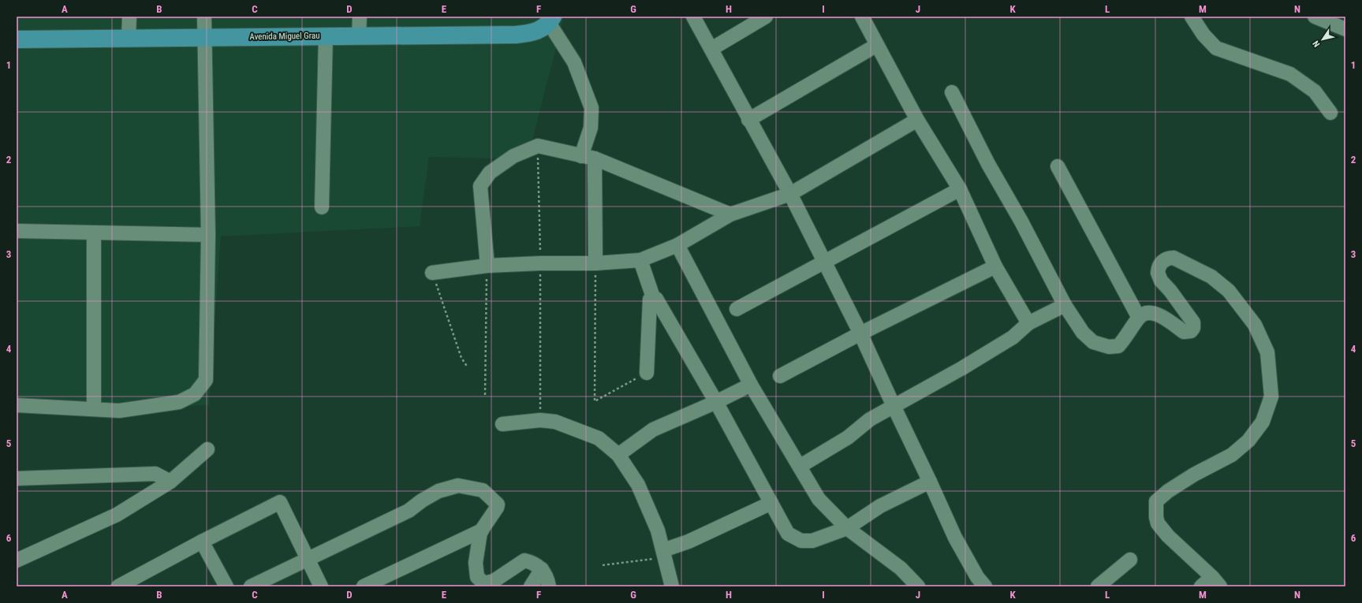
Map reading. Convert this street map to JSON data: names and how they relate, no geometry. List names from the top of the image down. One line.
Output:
{"streets":{"main road":["Avenida Miguel Grau"]},"north":"bottom left","grid":{"columns":["A","B","C","D","E","F","G","H","I","J","K","L","M","N"],"rows":["1","2","3","4","5","6"]}}
